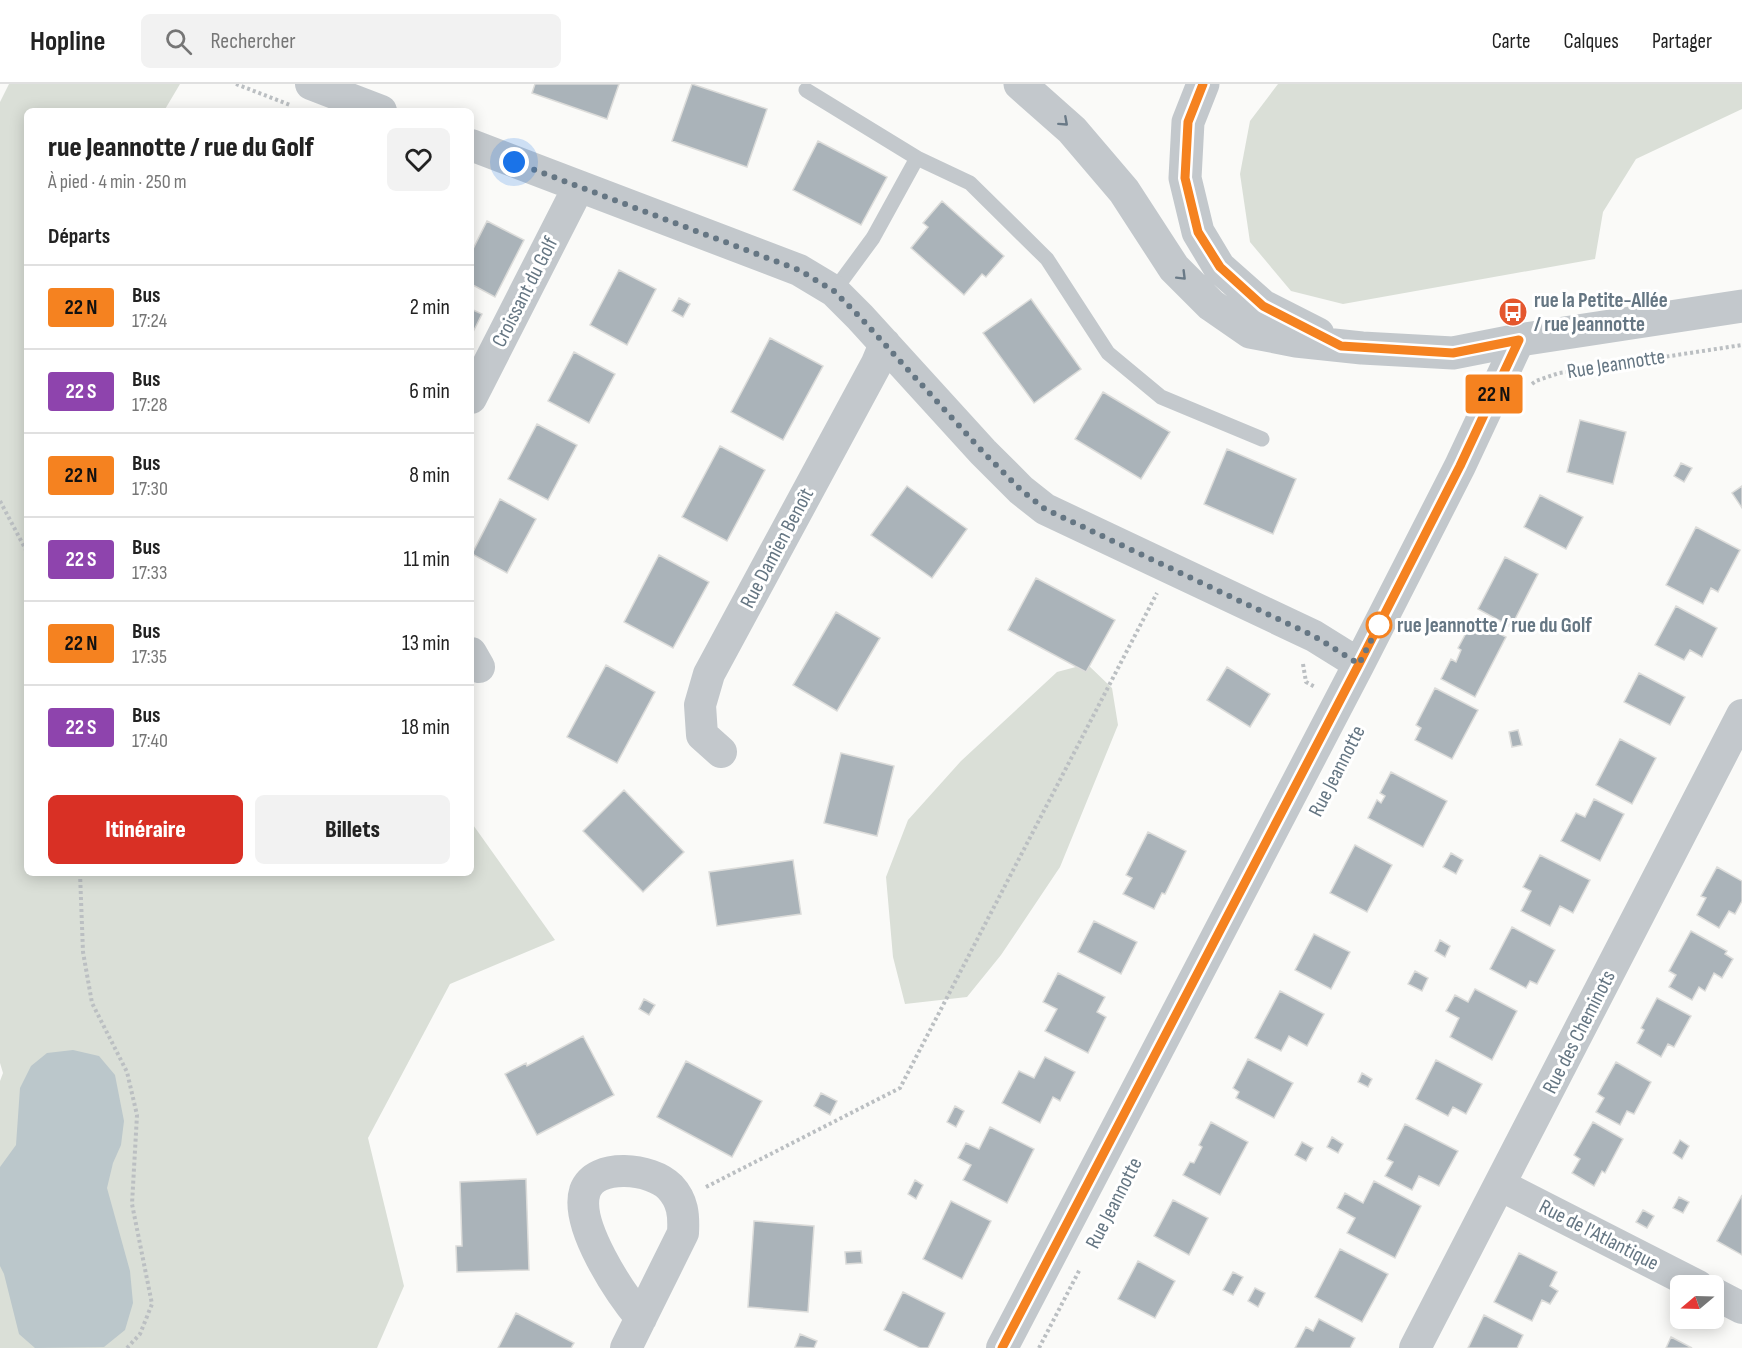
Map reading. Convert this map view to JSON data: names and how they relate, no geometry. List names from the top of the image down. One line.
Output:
{"streets":{"street":["Croissant du Golf","Rue Jeannotte","Rue Damien Benoît","Rue des Cheminots","Rue de l'Atlantique"]},"crossings":[["Rue des Cheminots","Rue de l'Atlantique"]],"places":{"bus stop":["rue la Petite-Allée / rue Jeannotte"],"other":["rue Jeannotte / rue du Golf"]},"north":"left","page":{"header":"Hopline","search":"Rechercher","nav":["Carte","Calques","Partager"],"on_map":"22 N","heading":[["rue Jeannotte / rue du Golf","À pied · 4 min · 250 m"],"Départs"],"list":[{"mark":"22 N","name":"Bus","note":"17:24","value":"2 min"},{"mark":"22 S","name":"Bus","note":"17:28","value":"6 min"},{"mark":"22 N","name":"Bus","note":"17:30","value":"8 min"},{"mark":"22 S","name":"Bus","note":"17:33","value":"11 min"},{"mark":"22 N","name":"Bus","note":"17:35","value":"13 min"},{"mark":"22 S","name":"Bus","note":"17:40","value":"18 min"}],"buttons":["Itinéraire","Billets"]}}
